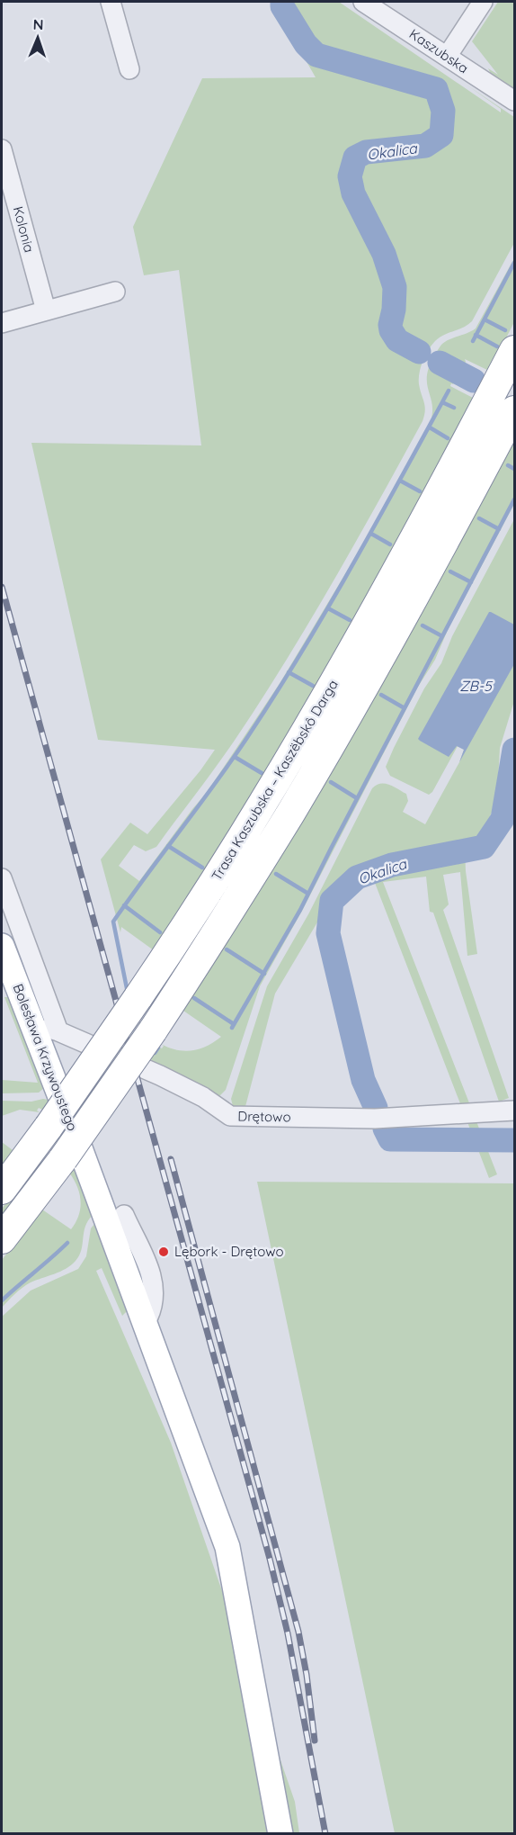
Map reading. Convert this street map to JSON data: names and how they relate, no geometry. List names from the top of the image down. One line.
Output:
{"streets":{"highway":["Trasa Kaszubska – Kaszëbskô Darga"],"main road":["Bolesława Krzywoustego"],"street":["Kaszubska","Kolonia","Drętowo"]},"crossings":[["Trasa Kaszubska – Kaszëbskô Darga","Bolesława Krzywoustego"],["Bolesława Krzywoustego","Drętowo"]],"water":["Okalica","ZB-5"],"places":["Lębork - Drętowo"],"north":"top"}
